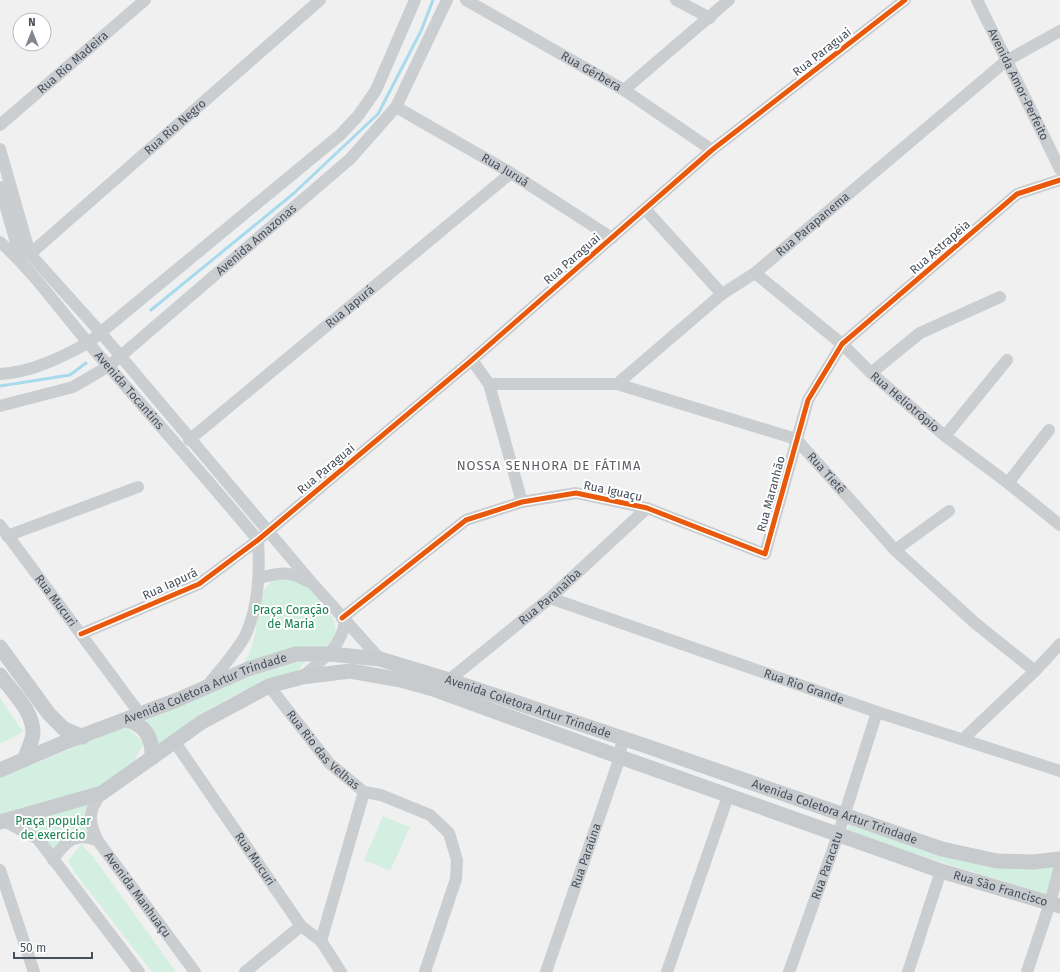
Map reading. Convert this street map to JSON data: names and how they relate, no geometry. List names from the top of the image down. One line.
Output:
{"streets":{"main road":["Avenida Coletora Artur Trindade","Rua São Francisco"],"street":["Rua Paraguai","Rua Rio Madeira","Rua Gérbera","Avenida Amor-Perfeito","Rua Rio Negro","Rua Juruá","Rua Parapanema","Avenida Amazonas","Rua Astrapéia","Rua Japurá","Avenida Tocantins","Rua Heliotrópio","Rua Tietê","Rua Iguaçu","Rua Maranhão","Rua Iapurá","Rua Paranaíba","Rua Mucuri","Rua Rio Grande","Rua Rio das Velhas","Rua Paraúna","Rua Paracatu","Avenida Manhuaçu"]},"crossings":[["Rua Paraguai","Rua Gérbera"],["Rua Paraguai","Rua Juruá"],["Rua Paraguai","Avenida Tocantins"],["Rua Paraguai","Rua Iapurá"],["Avenida Amor-Perfeito","Rua Parapanema"],["Rua Rio Negro","Avenida Tocantins"],["Rua Juruá","Avenida Amazonas"],["Rua Juruá","Rua Japurá"],["Rua Parapanema","Rua Heliotrópio"],["Avenida Amazonas","Avenida Tocantins"],["Rua Astrapéia","Rua Heliotrópio"],["Rua Astrapéia","Rua Tietê"],["Rua Astrapéia","Rua Maranhão"],["Rua Japurá","Avenida Tocantins"],["Avenida Tocantins","Rua Iapurá"],["Rua Tietê","Rua Maranhão"],["Rua Iguaçu","Rua Maranhão"],["Rua Iguaçu","Rua Paranaíba"],["Rua Iapurá","Rua Mucuri"],["Rua Paranaíba","Rua Rio Grande"],["Rua Paranaíba","Avenida Coletora Artur Trindade"],["Rua Mucuri","Avenida Coletora Artur Trindade"],["Rua Rio Grande","Rua Paracatu"],["Avenida Coletora Artur Trindade","Rua Rio das Velhas"],["Avenida Coletora Artur Trindade","Rua Paraúna"],["Avenida Coletora Artur Trindade","Rua Paracatu"],["Avenida Coletora Artur Trindade","Rua São Francisco"],["Avenida Coletora Artur Trindade","Avenida Manhuaçu"]],"districts":["NOSSA SENHORA DE FÁTIMA"],"parks":["Praça Coração de Maria","Praça popular de exercicio"],"scale_bar":"50 m","north":"top"}
